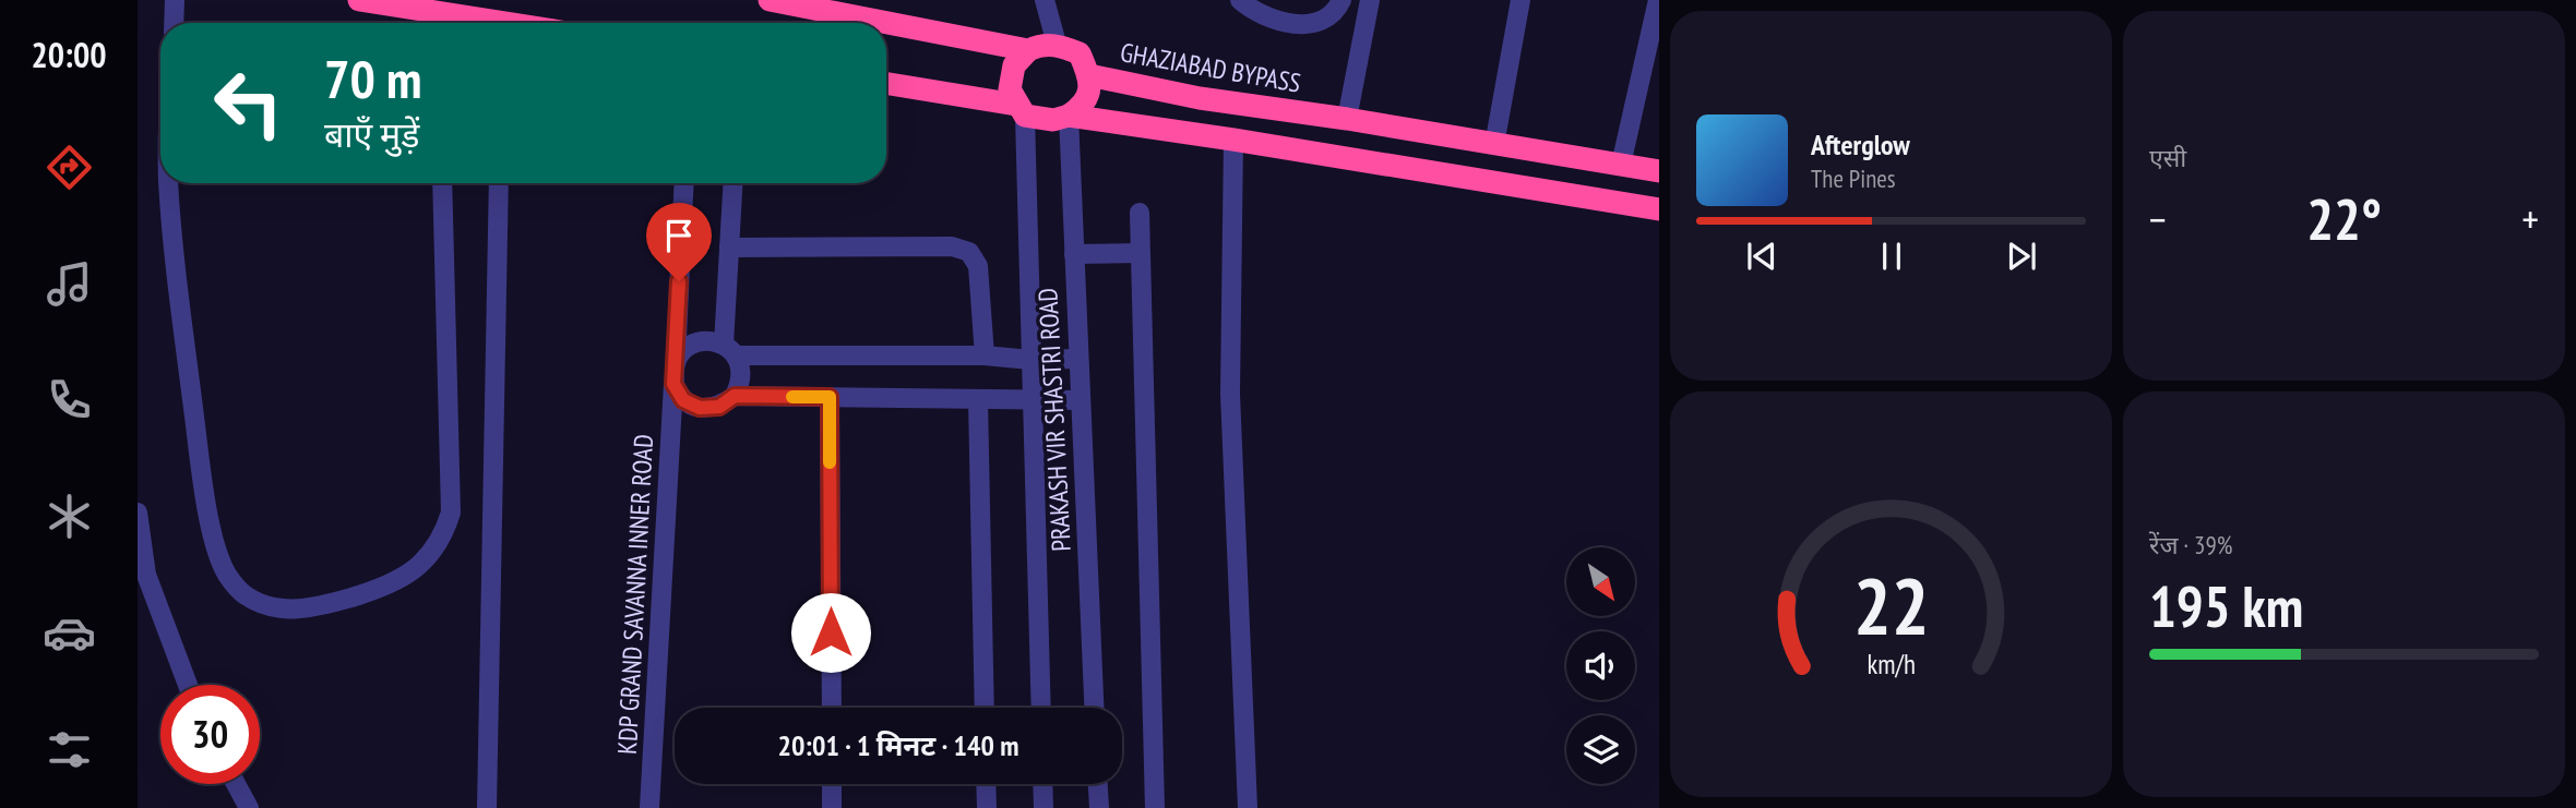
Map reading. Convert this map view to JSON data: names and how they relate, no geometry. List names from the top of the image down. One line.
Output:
{"streets":{"highway":["GHAZIABAD BYPASS"],"street":["PRAKASH VIR SHASTRI ROAD","KDP GRAND SAVANNA INNER ROAD"]},"crossings":[["GHAZIABAD BYPASS","PRAKASH VIR SHASTRI ROAD"]],"north":"bottom right","page":{"tabs":"20:00","tile":["एसी",["रेंज · 39%","195 km"]],"turn":["70 m","बाएँ मुड़ें"],"song":["Afterglow","The Pines"],"heat":["−","22°","+"],"limit":"30","trip":"20:01 · 1 मिनट · 140 m","gauge":["22","km/h"]}}
